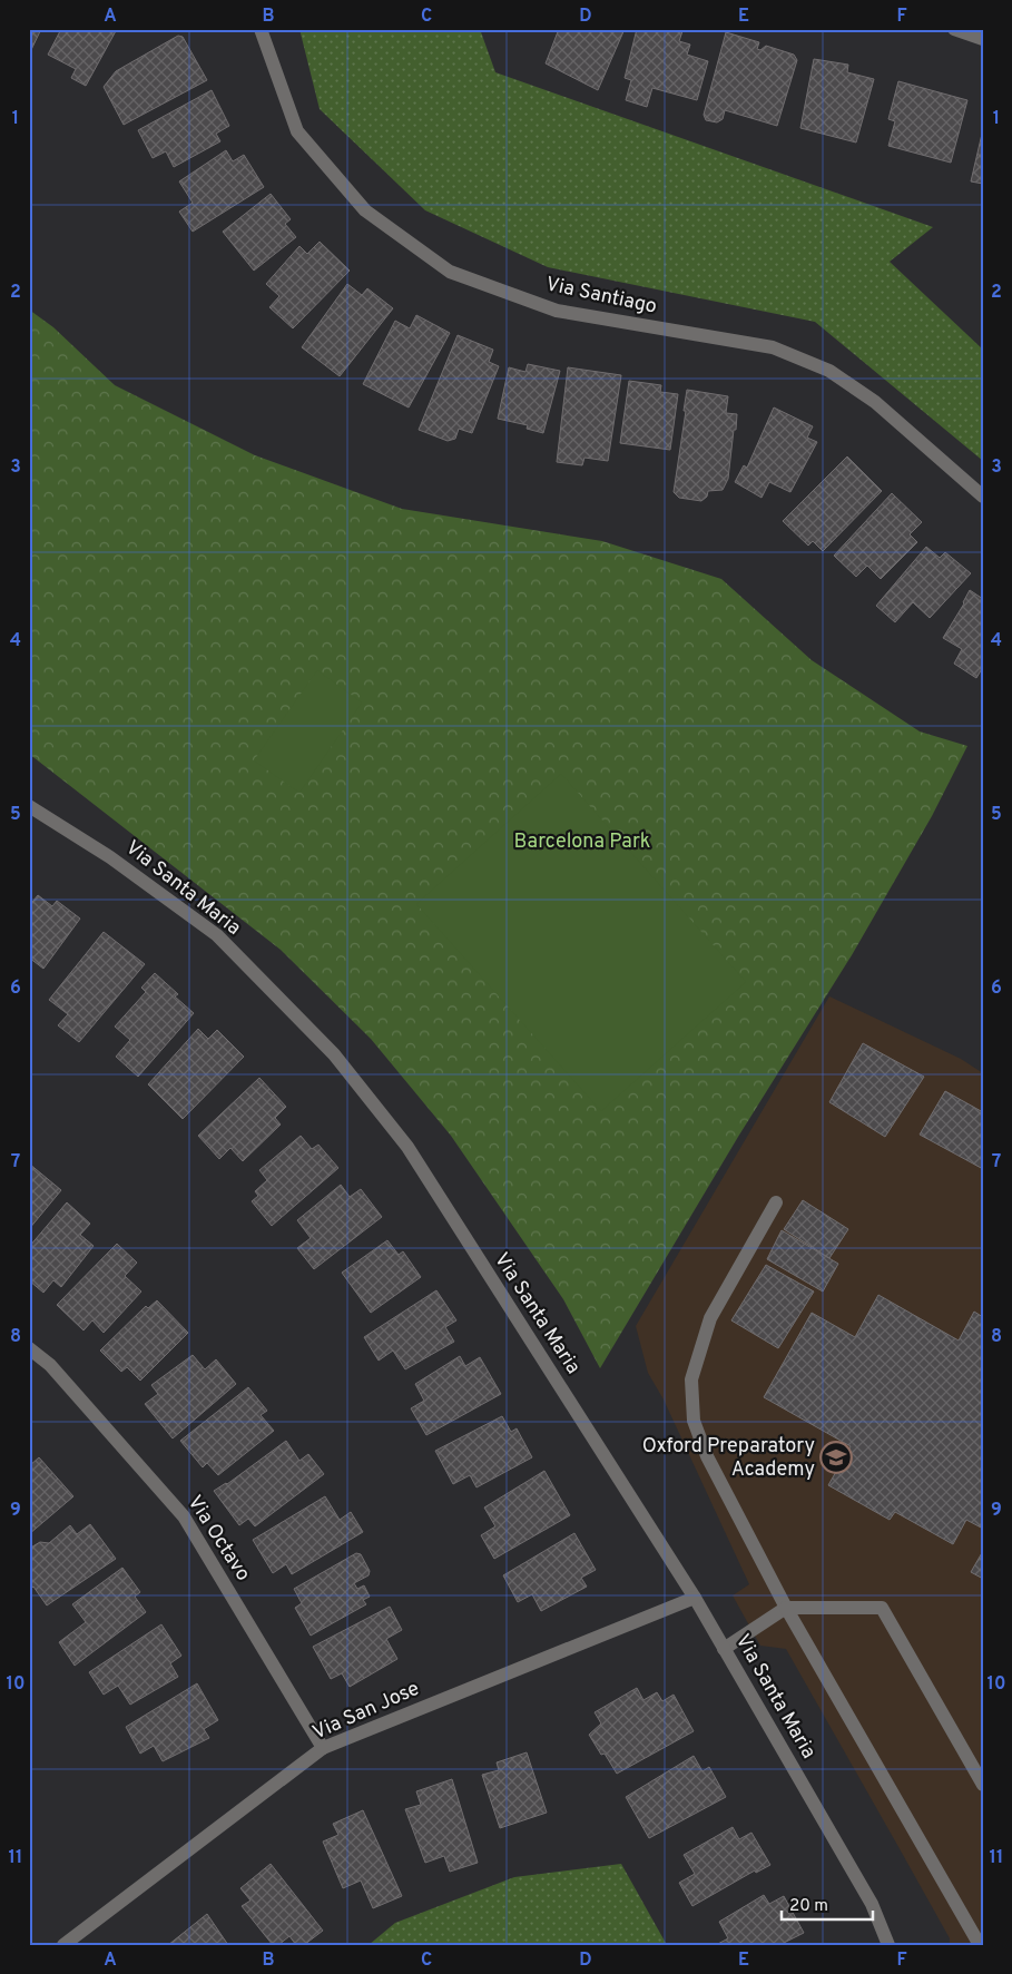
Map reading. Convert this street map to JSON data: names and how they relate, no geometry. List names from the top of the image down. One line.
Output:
{"streets":{"street":["Via Santiago","Via Santa Maria","Via Octavo","Via San Jose"]},"crossings":[["Via Santa Maria","Via San Jose"],["Via Octavo","Via San Jose"]],"parks":["Barcelona Park"],"places":{"school or university":["Oxford Preparatory Academy"]},"scale_bar":"20 m","grid":{"columns":["A","B","C","D","E","F"],"rows":["1","2","3","4","5","6","7","8","9","10","11"]}}
